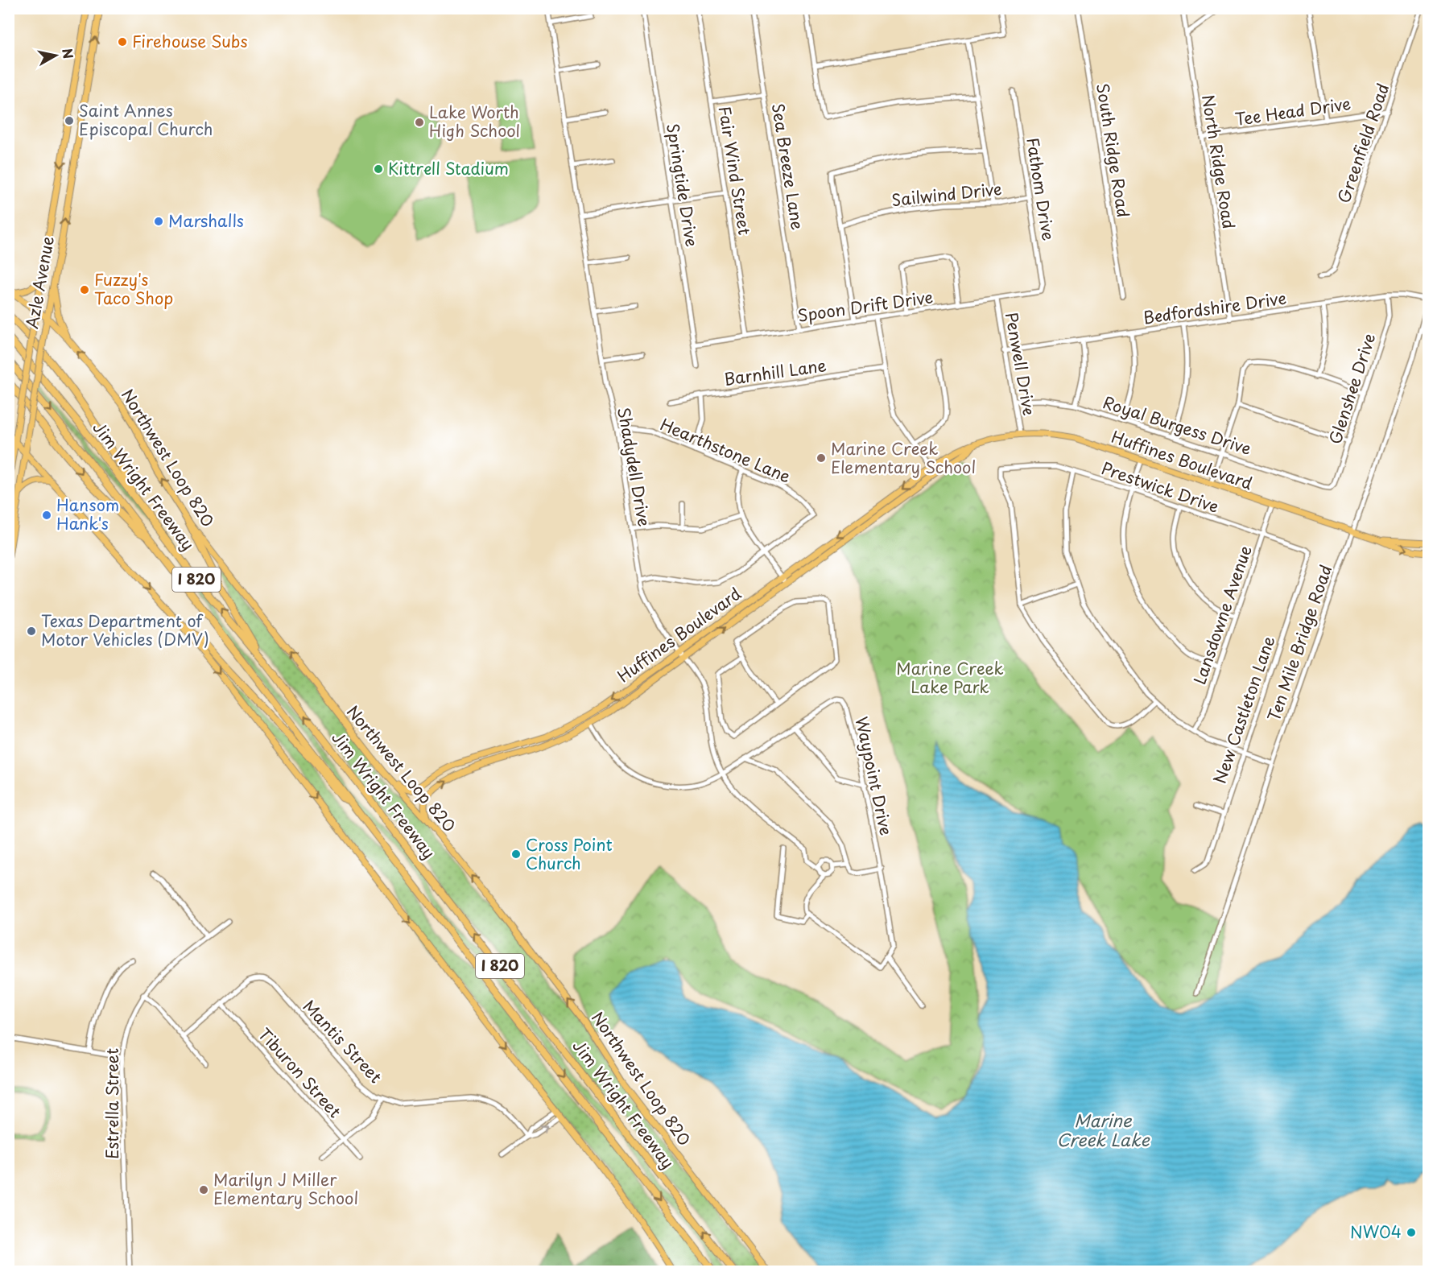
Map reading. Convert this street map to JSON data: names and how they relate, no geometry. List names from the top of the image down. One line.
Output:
{"streets":{"highway":["Jim Wright Freeway","I 820"],"main road":["Azle Avenue","Northwest Loop 820","Huffines Boulevard"],"street":["Tee Head Drive","Greenfield Road","South Ridge Road","North Ridge Road","Sea Breeze Lane","Fair Wind Street","Springtide Drive","Fathom Drive","Sailwind Drive","Spoon Drift Drive","Bedfordshire Drive","Penwell Drive","Barnhill Lane","Glenshee Drive","Royal Burgess Drive","Hearthstone Lane","Shadydell Drive","Prestwick Drive","Lansdowne Avenue","Ten Mile Bridge Road","New Castleton Lane","Waypoint Drive","Mantis Street","Tiburon Street","Estrella Street"]},"crossings":[["Tee Head Drive","Greenfield Road"],["Tee Head Drive","North Ridge Road"],["North Ridge Road","Bedfordshire Drive"],["Sea Breeze Lane","Spoon Drift Drive"],["Fair Wind Street","Spoon Drift Drive"],["Springtide Drive","Spoon Drift Drive"],["Fathom Drive","Sailwind Drive"],["Fathom Drive","Spoon Drift Drive"],["Azle Avenue","Northwest Loop 820"],["Spoon Drift Drive","Penwell Drive"],["Bedfordshire Drive","Penwell Drive"],["Bedfordshire Drive","Glenshee Drive"],["Bedfordshire Drive","Ten Mile Bridge Road"],["Penwell Drive","Royal Burgess Drive"],["Penwell Drive","Huffines Boulevard"],["Glenshee Drive","Royal Burgess Drive"],["Hearthstone Lane","Shadydell Drive"],["Northwest Loop 820","Huffines Boulevard"],["Huffines Boulevard","Shadydell Drive"],["Huffines Boulevard","Lansdowne Avenue"],["Huffines Boulevard","Ten Mile Bridge Road"],["Huffines Boulevard","Waypoint Drive"],["Shadydell Drive","Waypoint Drive"],["Prestwick Drive","Lansdowne Avenue"],["Prestwick Drive","New Castleton Lane"],["Mantis Street","Tiburon Street"]],"one_way":["Northwest Loop 820"],"water":["Marine Creek Lake"],"parks":["Marine Creek Lake Park"],"places":["Firehouse Subs","Saint Annes Episcopal Church","Lake Worth High School","Kittrell Stadium","Marshalls","Fuzzy's Taco Shop","Marine Creek Elementary School","Hansom Hank's","Texas Department of Motor Vehicles (DMV)","Cross Point Church","Marilyn J Miller Elementary School","NW04"],"north":"right"}
